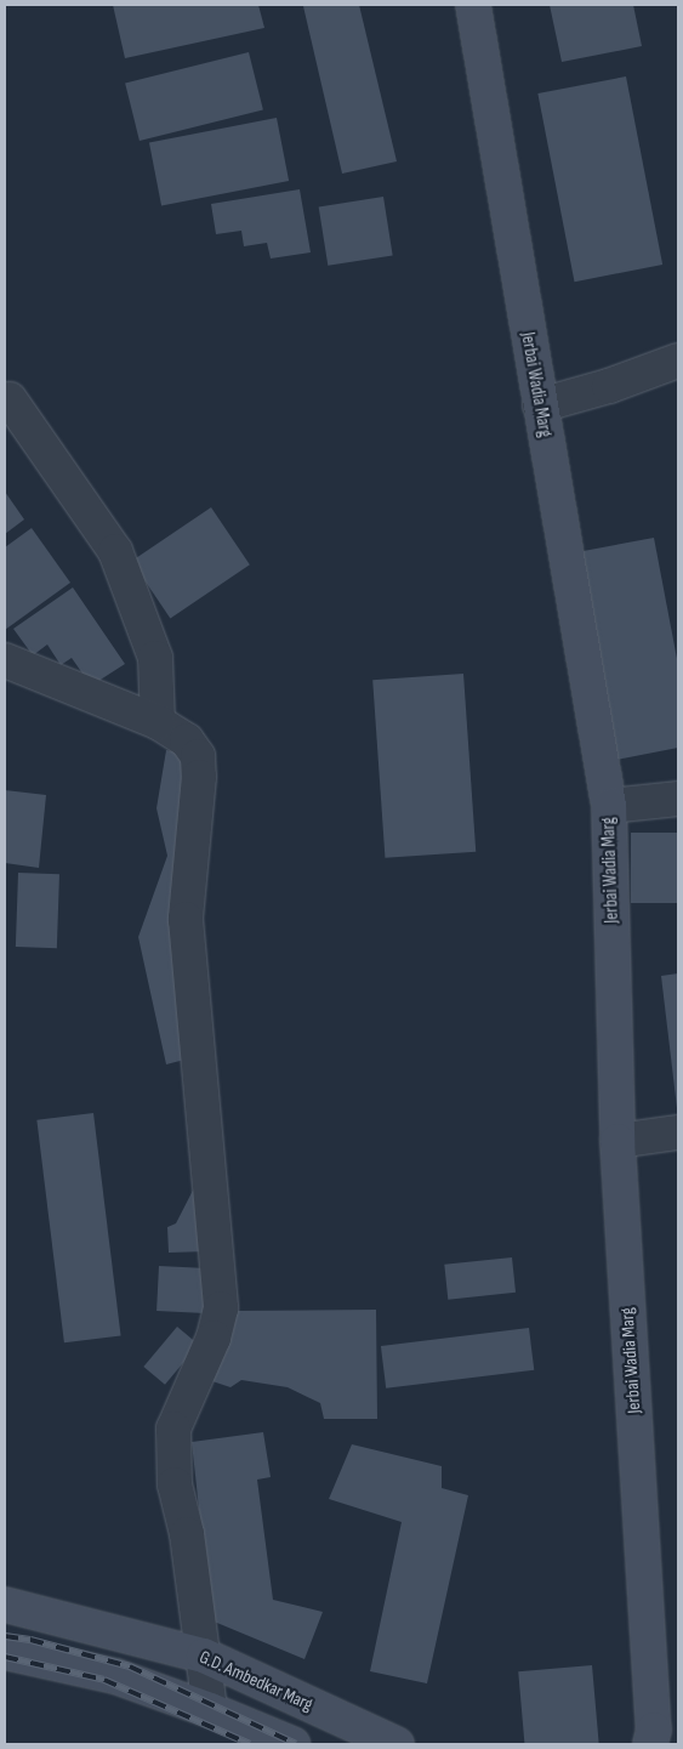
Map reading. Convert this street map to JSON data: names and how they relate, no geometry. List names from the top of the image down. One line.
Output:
{"streets":{"main road":["Jerbai Wadia Marg","G.D. Ambedkar Marg"]}}
